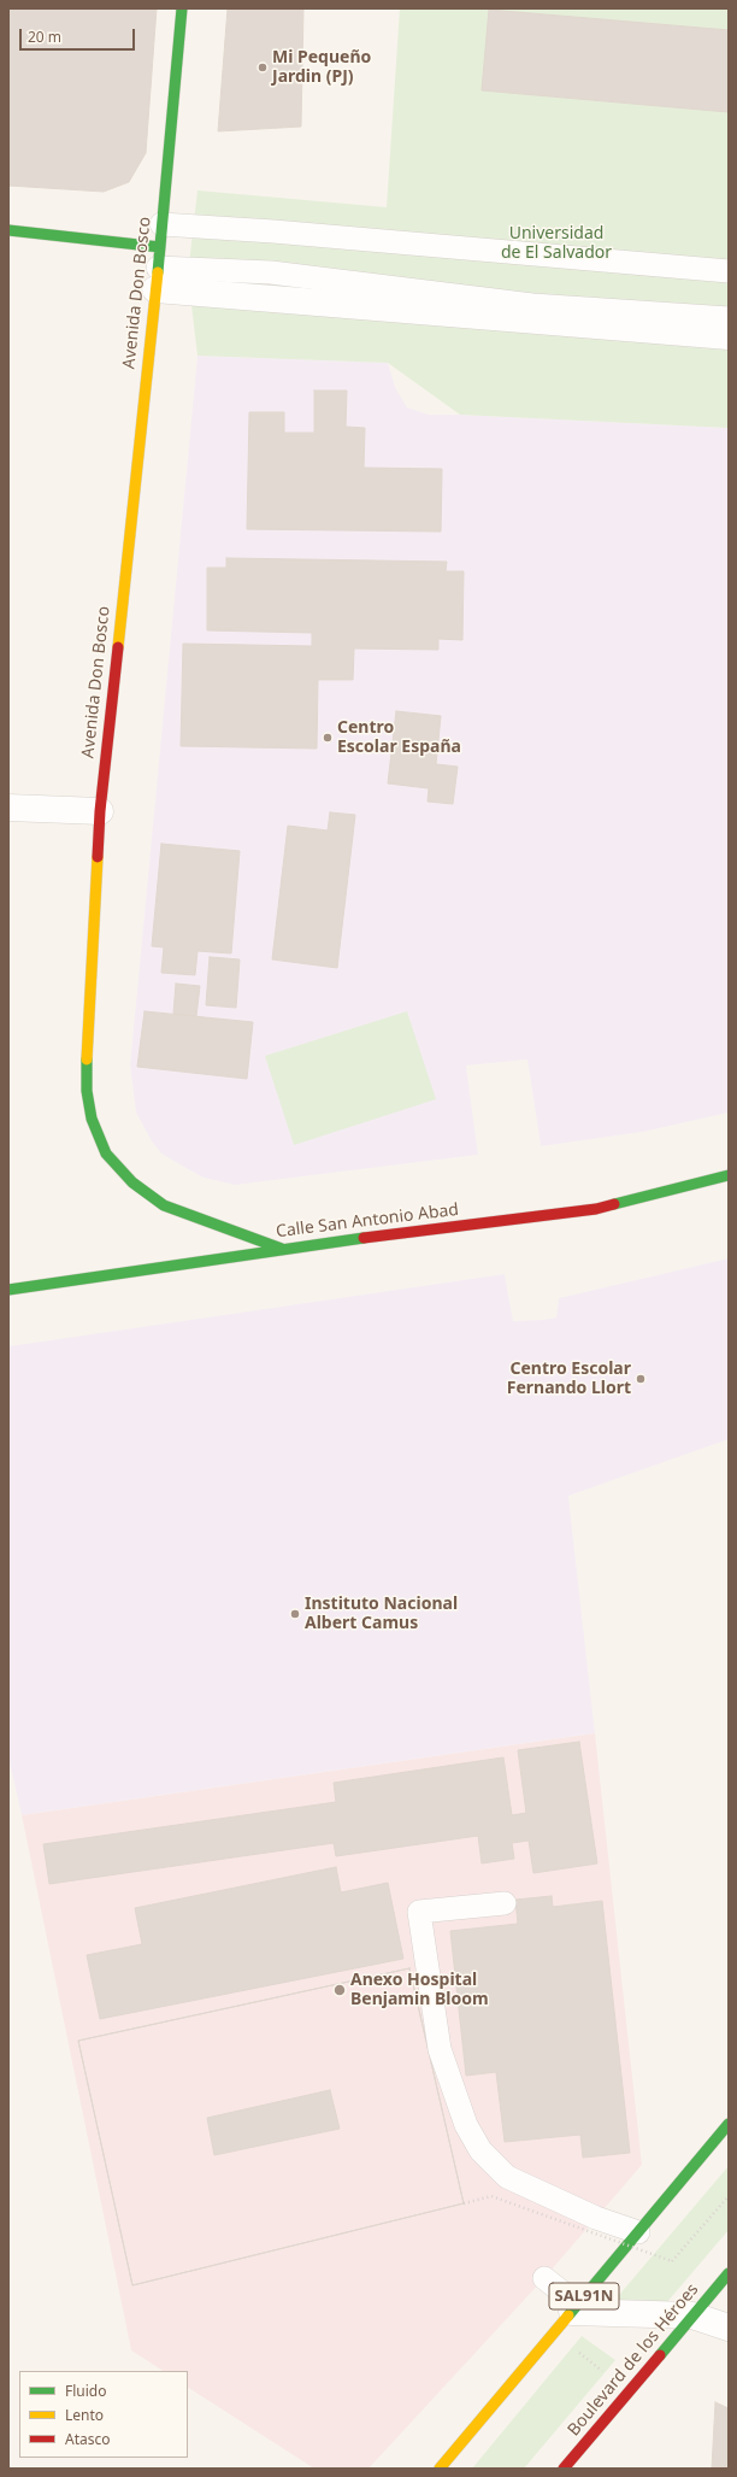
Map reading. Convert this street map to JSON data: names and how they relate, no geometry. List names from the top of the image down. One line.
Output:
{"streets":{"main road":["Avenida Don Bosco","Calle San Antonio Abad","SAL91N","Boulevard de los Héroes"]},"crossings":[["Avenida Don Bosco","Calle San Antonio Abad"]],"parks":["Universidad de El Salvador"],"places":["Mi Pequeño Jardin (PJ)","Centro Escolar España","Centro Escolar Fernando Llort","Instituto Nacional Albert Camus","Anexo Hospital Benjamin Bloom"],"legend":["Fluido","Lento","Atasco"],"scale_bar":"20 m"}
